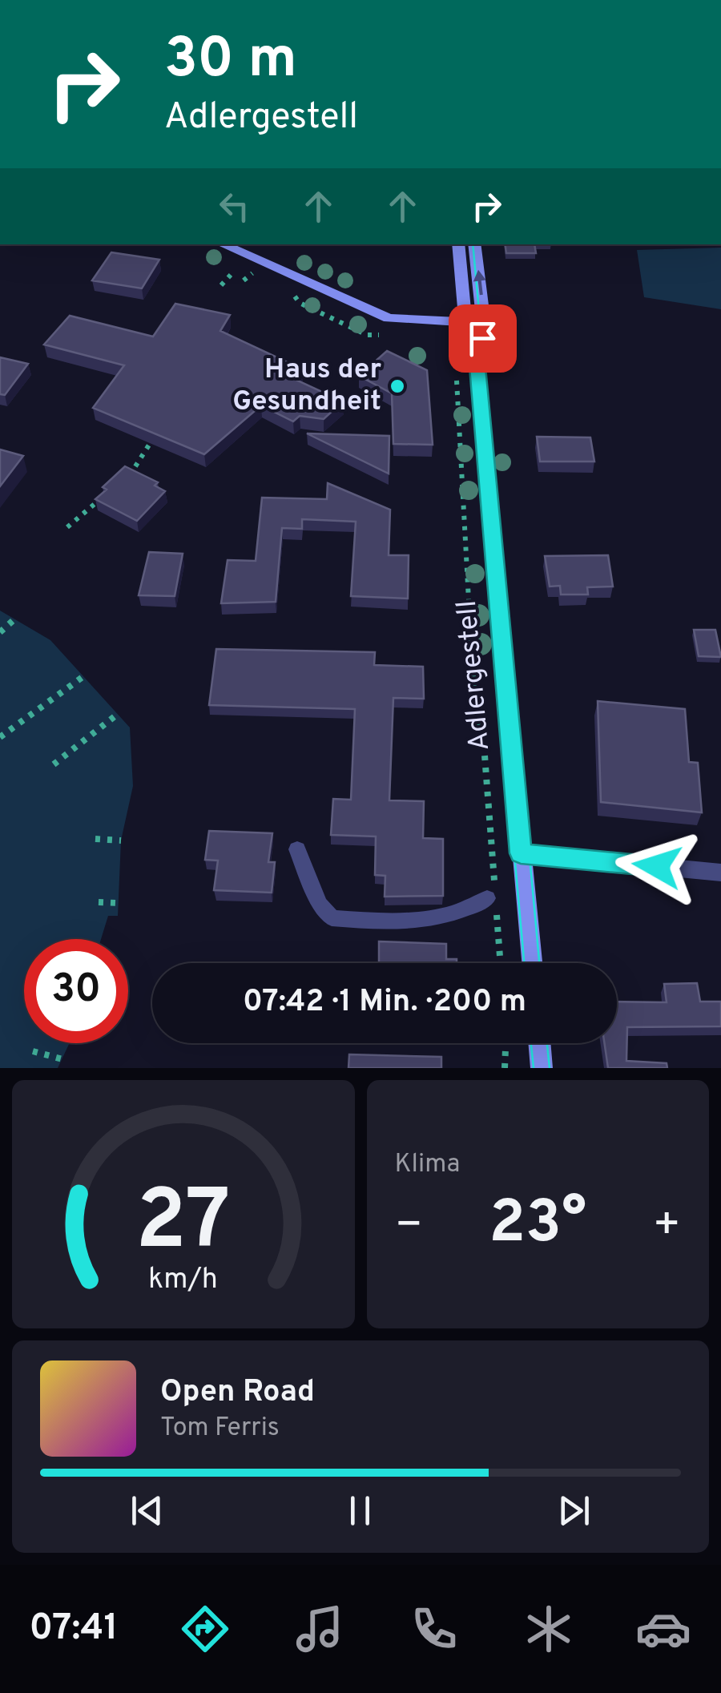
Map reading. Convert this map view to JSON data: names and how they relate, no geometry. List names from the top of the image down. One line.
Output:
{"streets":{"street":["Adlergestell"]},"places":["Haus der Gesundheit"],"page":{"turn":["30 m","Adlergestell"],"limit":"30","trip":"07:42 · 1 Min. · 200 m","tile":"Klima","heat":["−","23°","+"],"song":["Open Road","Tom Ferris"],"tabs":"07:41","gauge":["27","km/h"]}}
